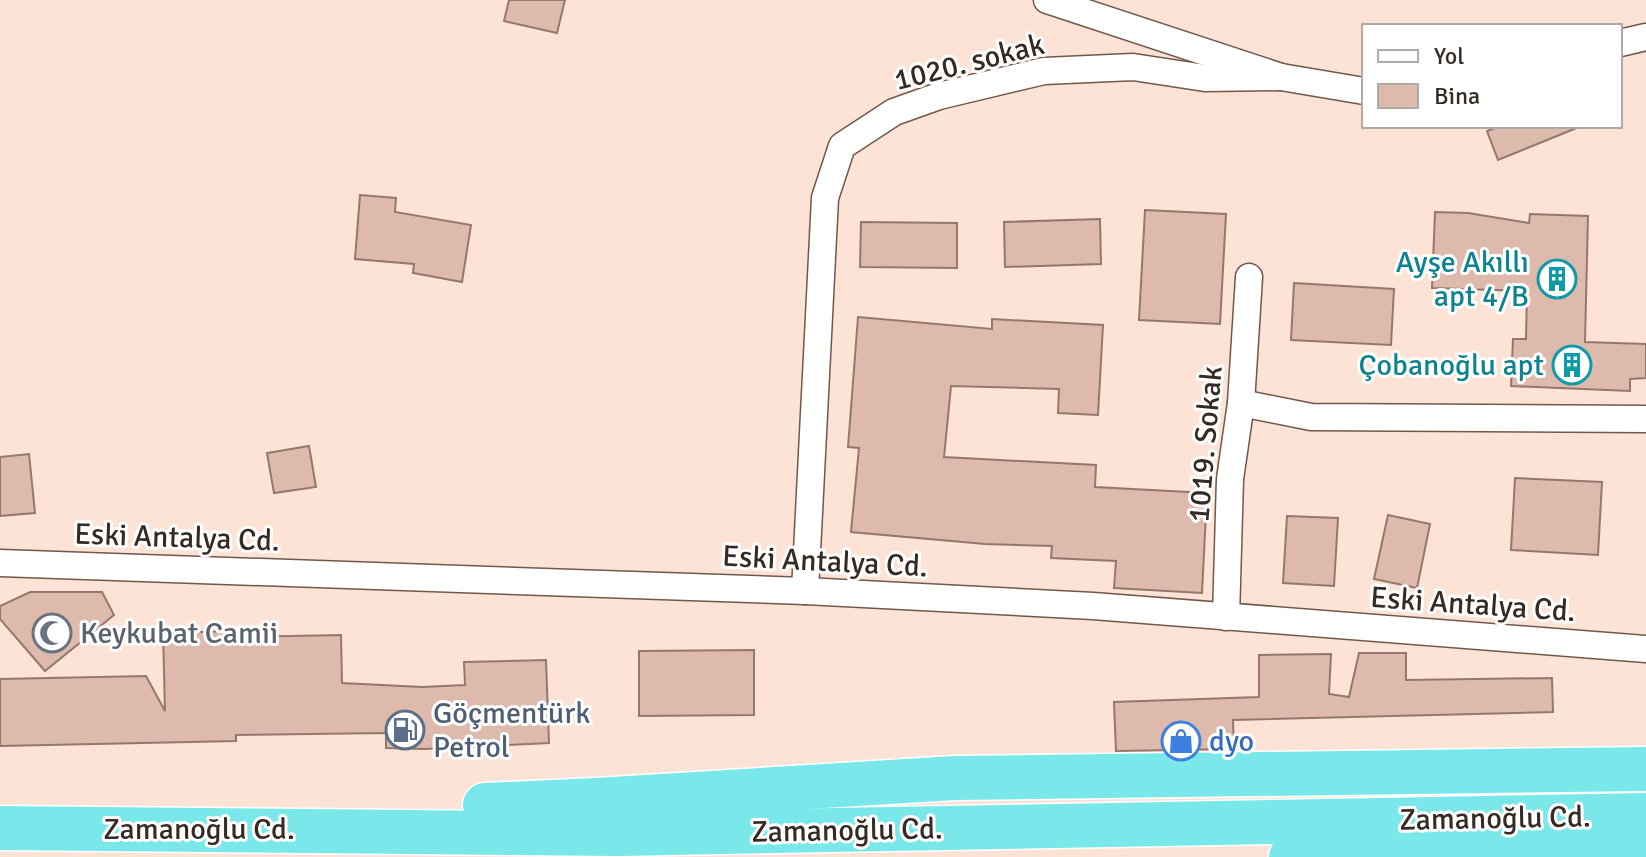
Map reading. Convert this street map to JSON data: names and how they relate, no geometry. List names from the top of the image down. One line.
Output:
{"streets":{"highway":["Zamanoğlu Cd."],"street":["1020. sokak","1019. Sokak","Eski Antalya Cd."]},"crossings":[["1020. sokak","Eski Antalya Cd."],["1019. Sokak","Eski Antalya Cd."]],"places":{"building":["Ayşe Akıllı apt 4/B","Çobanoğlu apt"],"mosque":["Keykubat Camii"],"fuel station":["Göçmentürk Petrol"],"shop":["dyo"]},"legend":["Yol","Bina"]}
